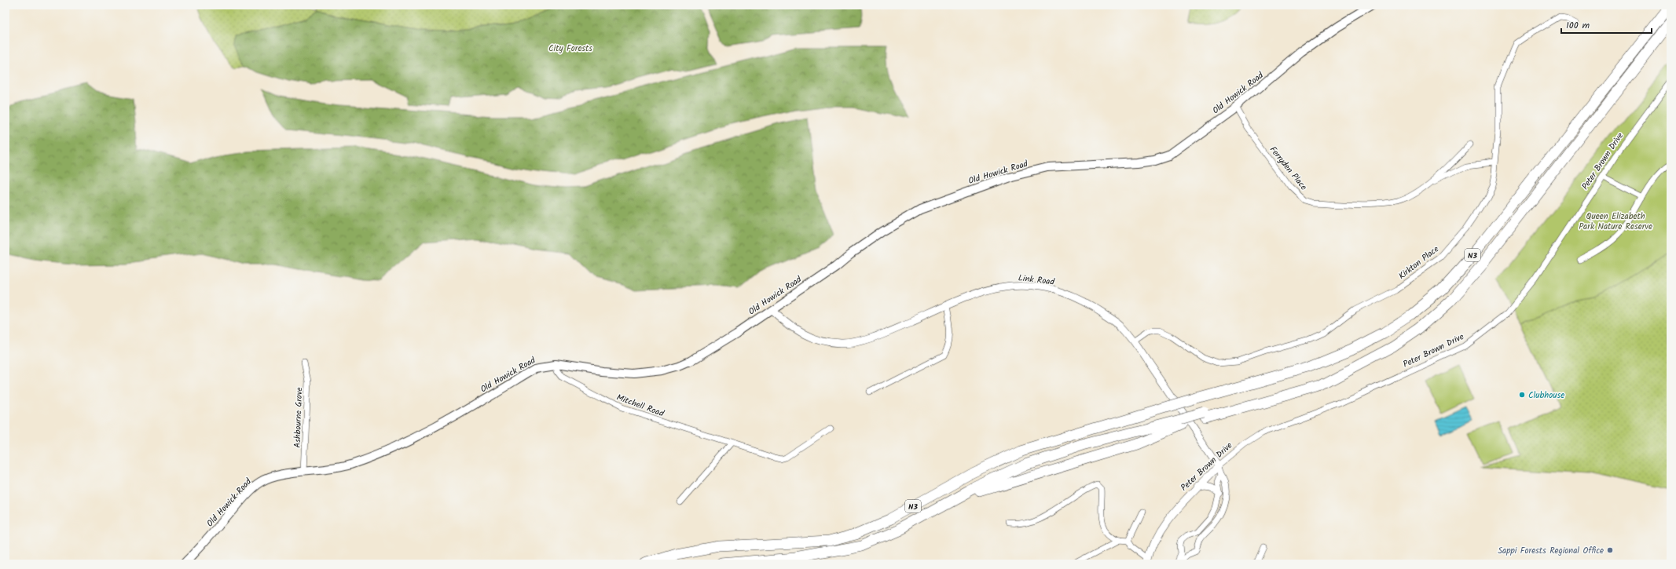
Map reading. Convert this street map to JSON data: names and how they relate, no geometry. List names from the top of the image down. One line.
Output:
{"streets":{"highway":["N3"],"main road":["Old Howick Road"],"street":["Peter Brown Drive","Ferryden Place","Kirkton Place","Link Road","Mitchell Road","Ashbourne Grove"]},"crossings":[["Old Howick Road","Ferryden Place"],["Old Howick Road","Link Road"],["Old Howick Road","Mitchell Road"],["Old Howick Road","Ashbourne Grove"],["Peter Brown Drive","Link Road"],["Ferryden Place","Kirkton Place"],["Kirkton Place","Link Road"]],"parks":["City Forests","Queen Elizabeth Park Nature Reserve"],"places":["Clubhouse","Sappi Forests Regional Office"],"scale_bar":"100 m"}
